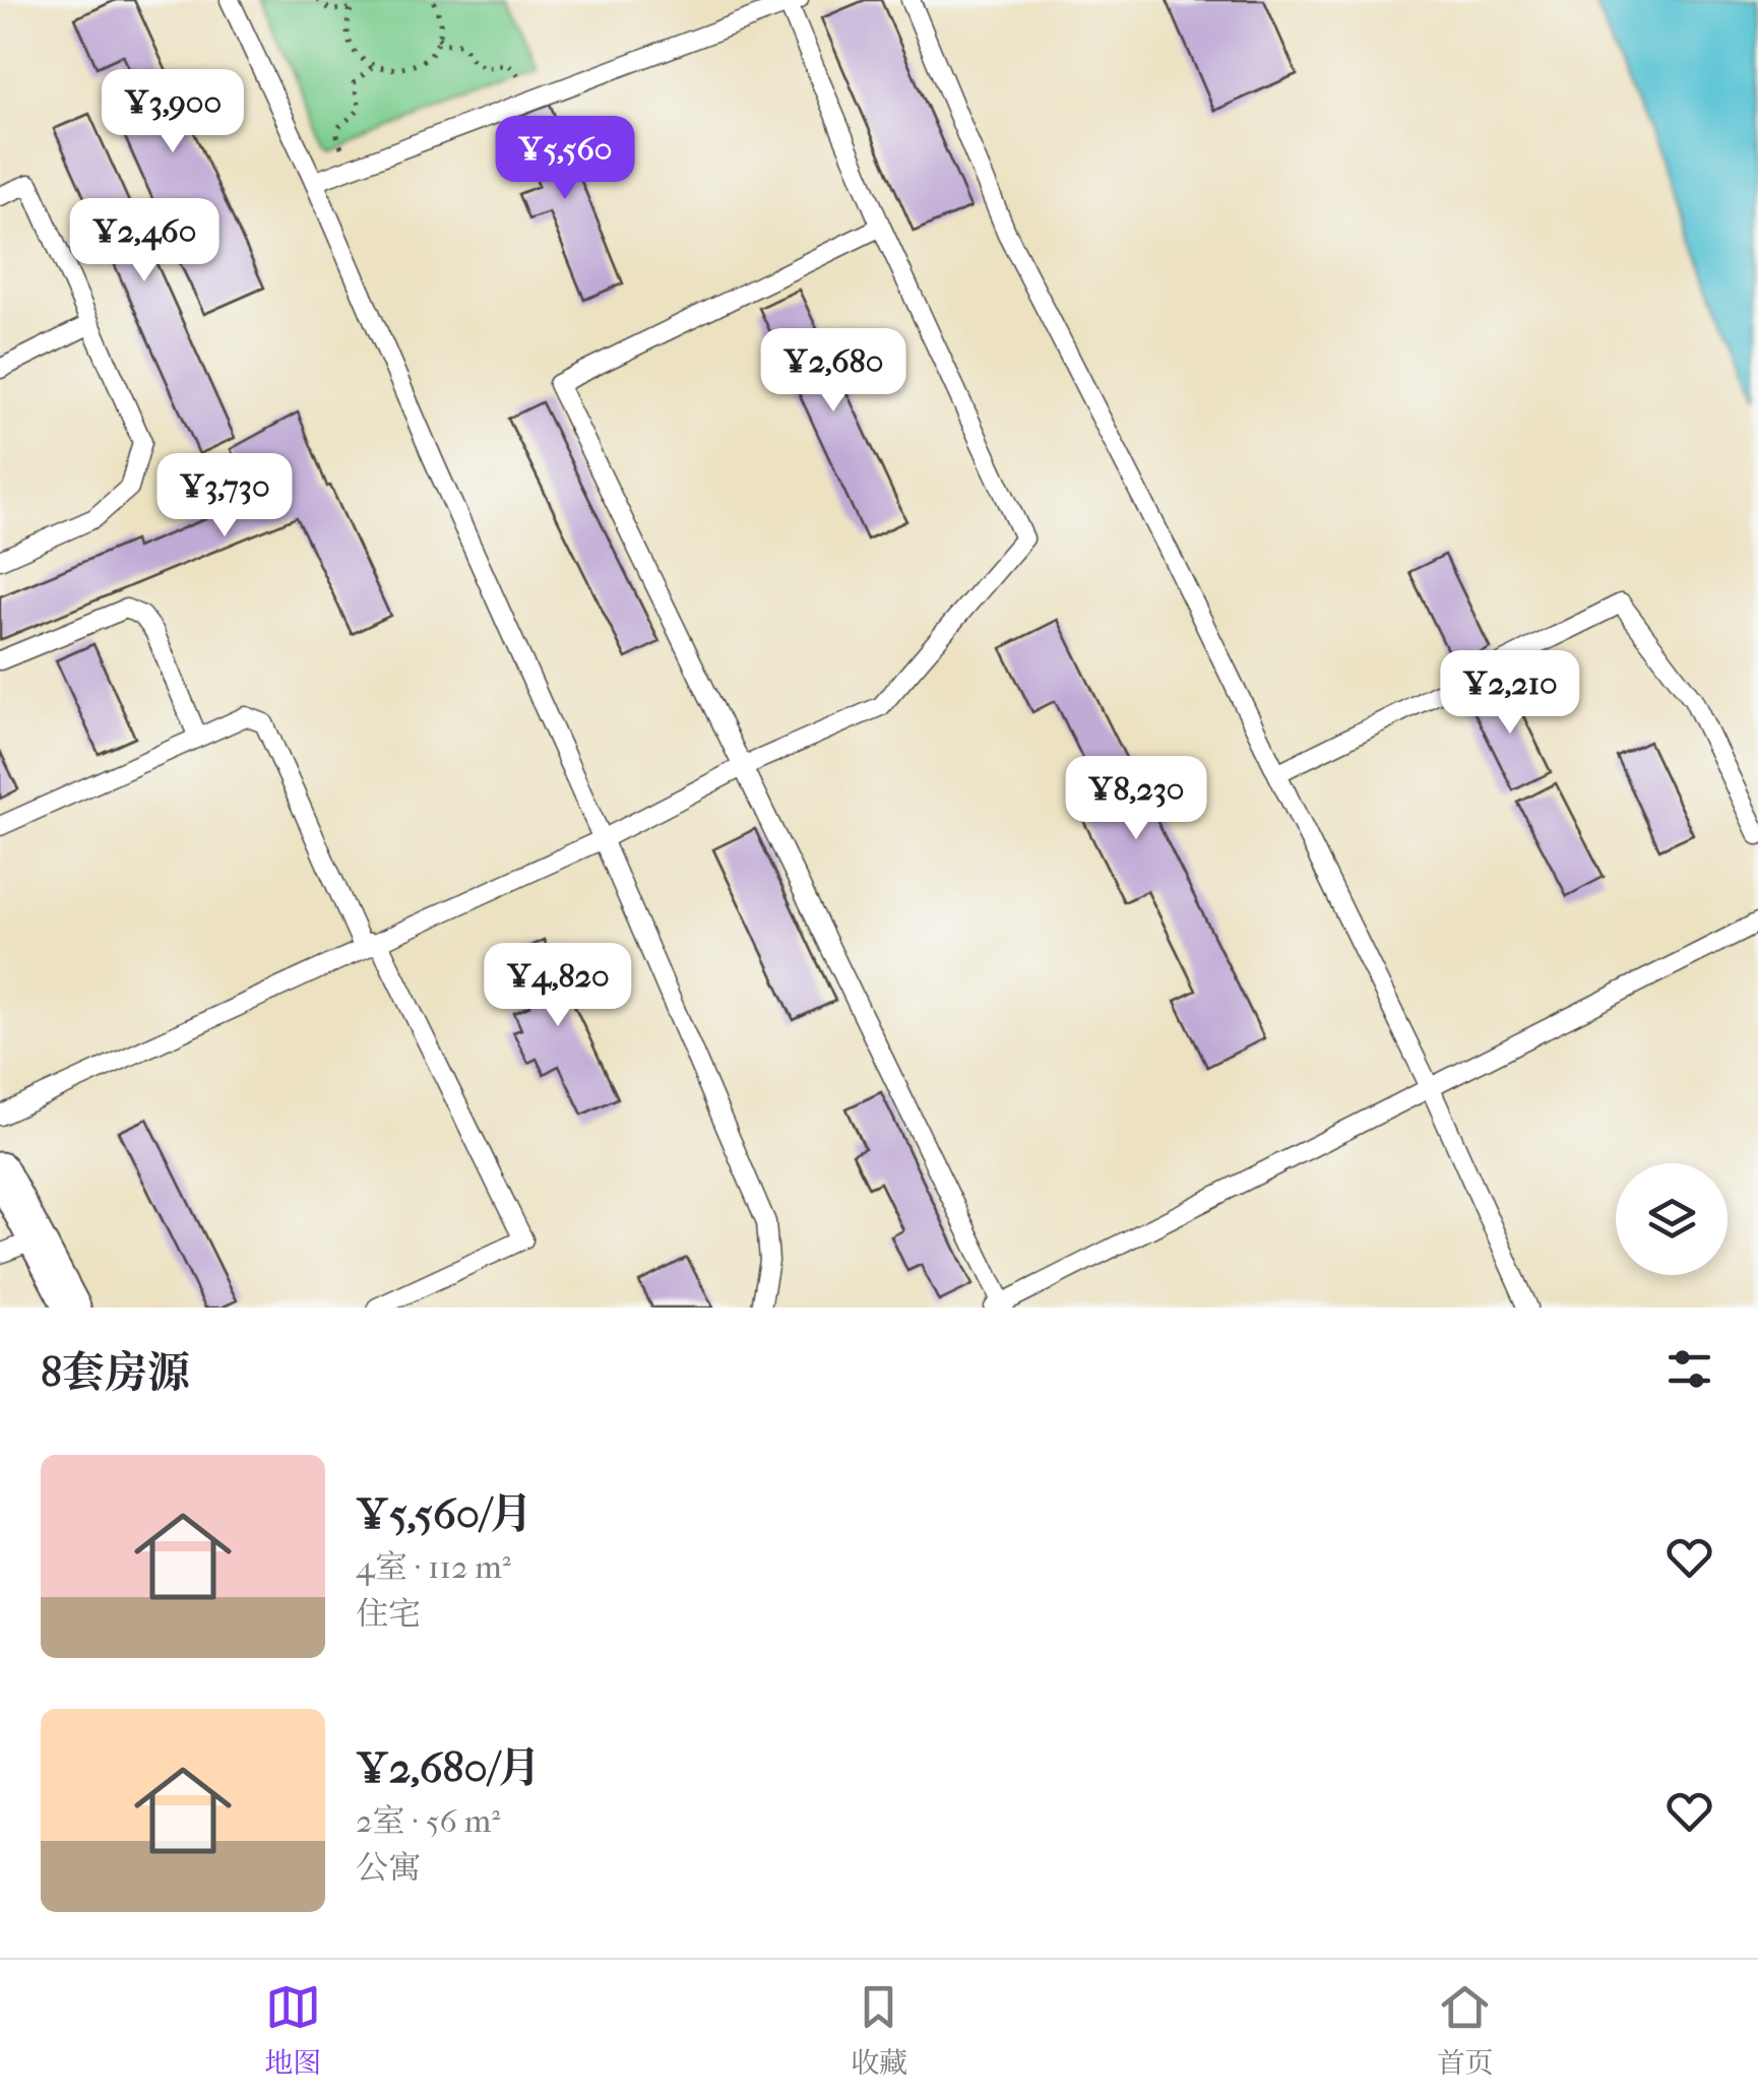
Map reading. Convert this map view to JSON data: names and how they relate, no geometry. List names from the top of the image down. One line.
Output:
{"page":{"price":["¥3,900","¥5,560","¥2,460","¥2,680","¥3,730","¥2,210","¥8,230","¥4,820"],"heading":"8套房源","list":[{"name":"¥5,560/月","note":"4室 · 112 m² · 住宅"},{"name":"¥2,680/月","note":"2室 · 56 m² · 公寓"}],"tabs":["地图","收藏","首页"]}}
